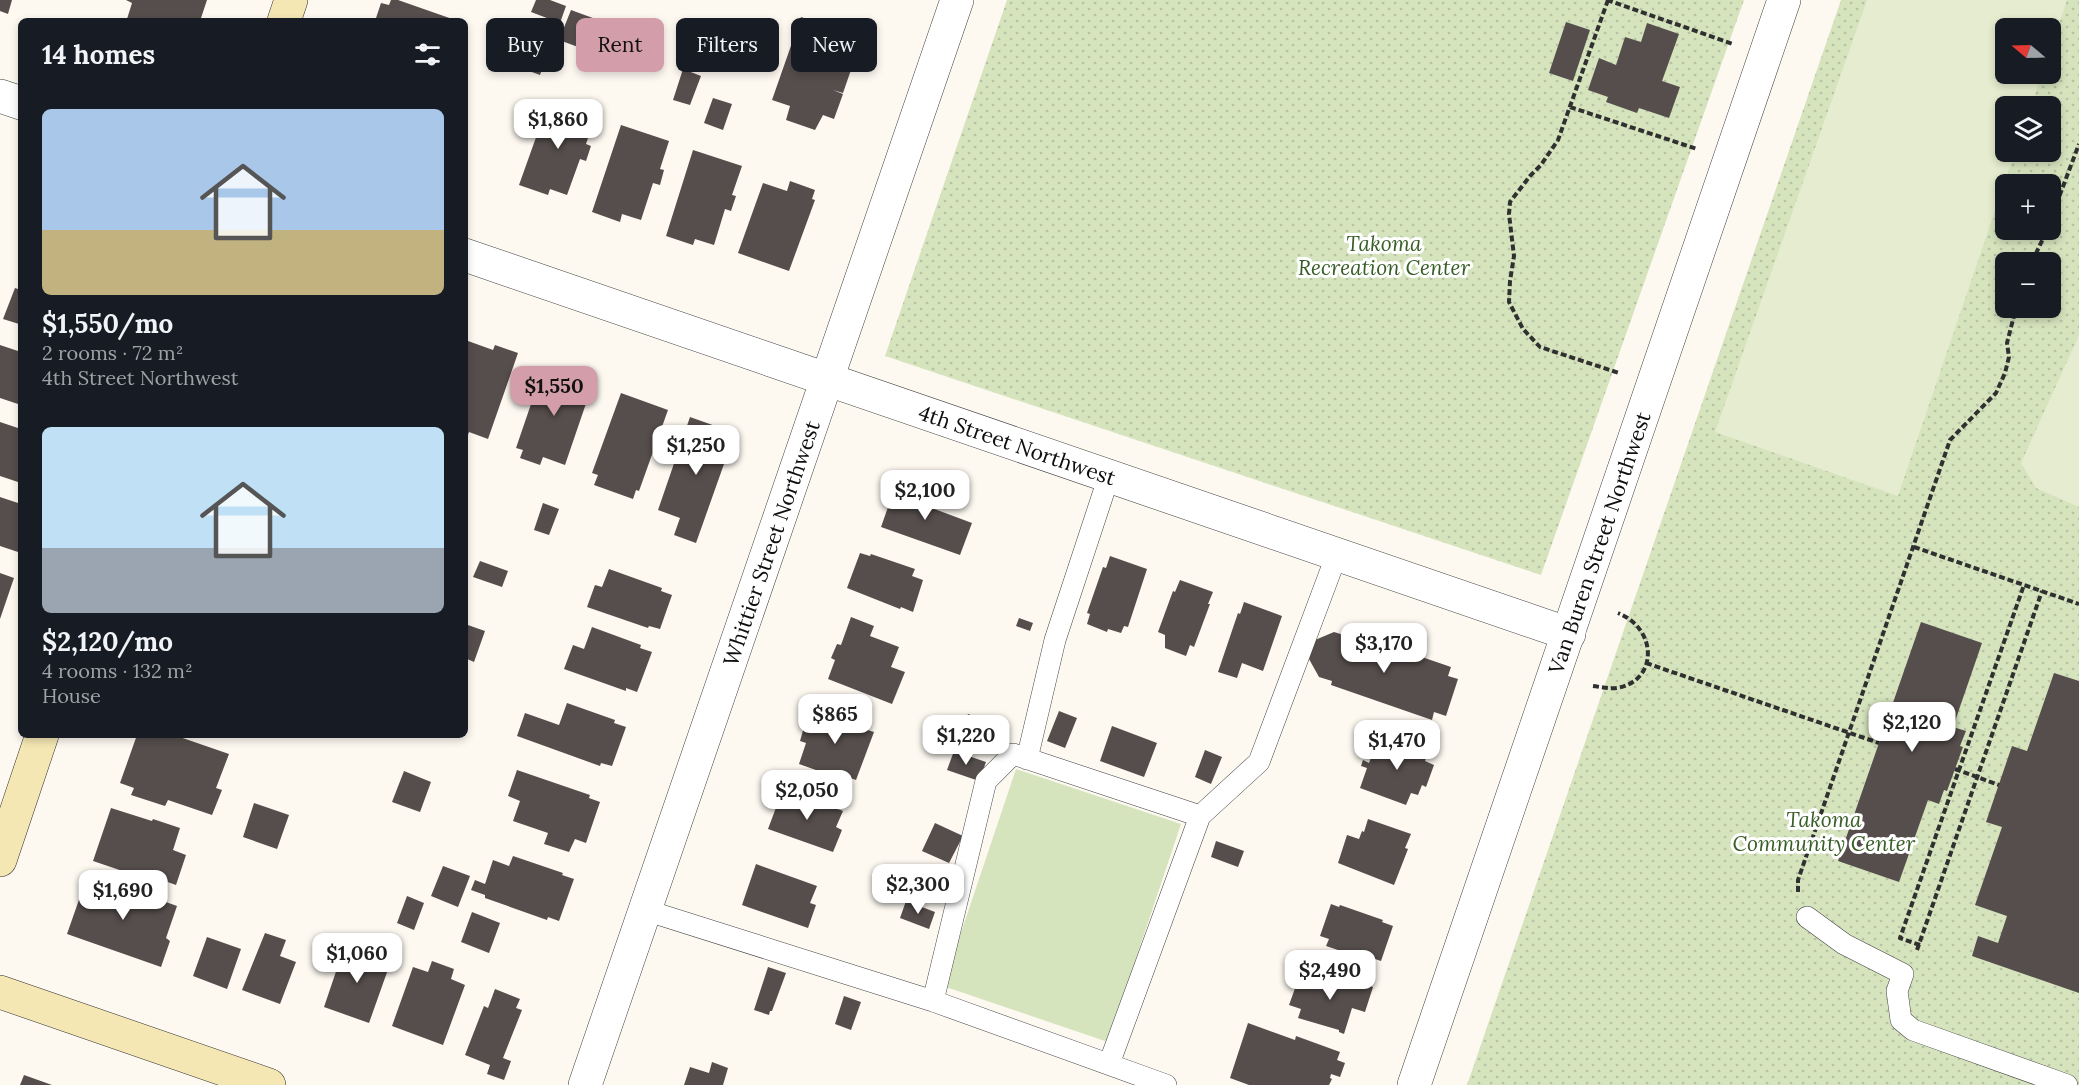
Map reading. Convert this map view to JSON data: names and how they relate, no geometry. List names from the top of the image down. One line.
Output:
{"streets":{"street":["4th Street Northwest","Whittier Street Northwest","Van Buren Street Northwest"]},"crossings":[["4th Street Northwest","Whittier Street Northwest"],["4th Street Northwest","Van Buren Street Northwest"]],"parks":["Takoma Recreation Center","Takoma Community Center"],"north":"left","page":{"map_buttons":["+","−"],"chip":["Buy","Rent","Filters","New"],"heading":"14 homes","list":[{"name":"$1,550/mo","note":"2 rooms · 72 m² · 4th Street Northwest"},{"name":"$2,120/mo","note":"4 rooms · 132 m² · House"}],"price":["$1,860","$1,550","$1,250","$2,100","$3,170","$865","$2,120","$1,220","$1,470","$2,050","$2,300","$1,690","$1,060","$2,490"]}}
